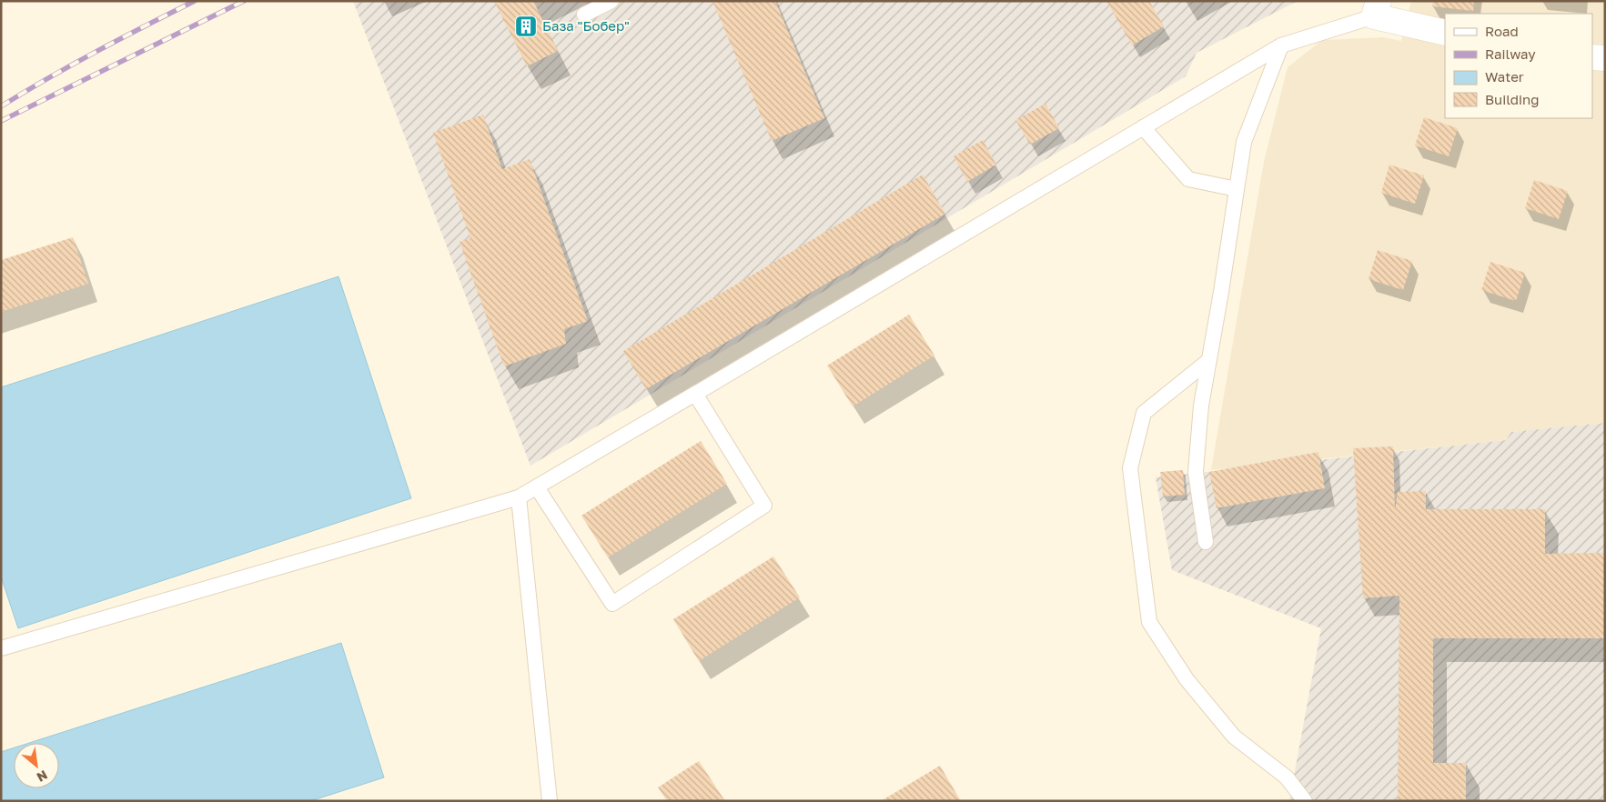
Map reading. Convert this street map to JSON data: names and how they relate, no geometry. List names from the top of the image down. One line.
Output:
{"places":{"building":["База \"Бобер\""]},"legend":["Road","Railway","Water","Building"],"north":"bottom right"}
